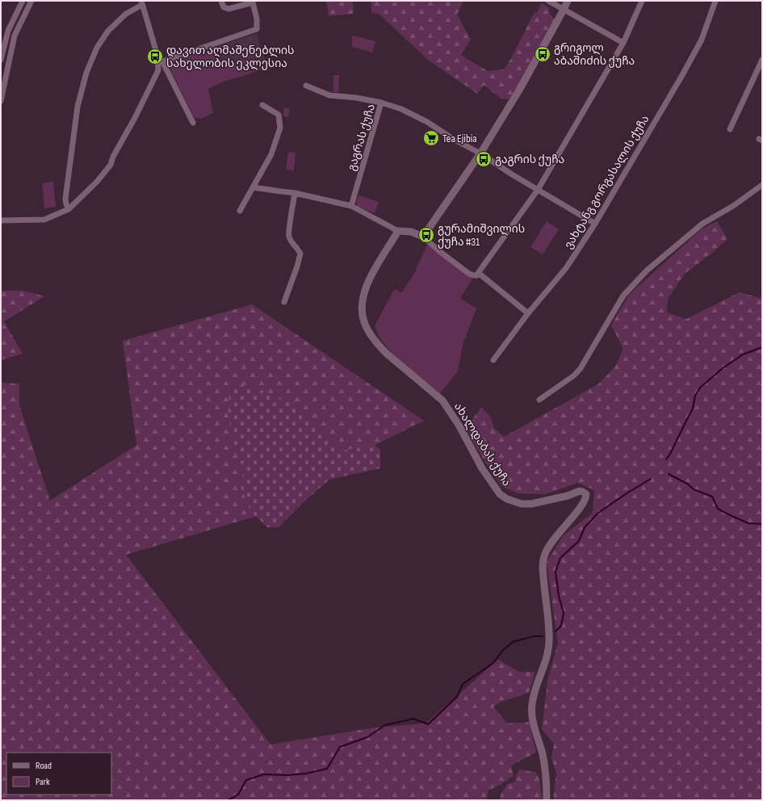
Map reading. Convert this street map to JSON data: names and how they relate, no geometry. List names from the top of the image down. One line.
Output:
{"streets":{"street":["გაგრას ქუჩა","ვახტანგ გორგასალის ქუჩა","ახალდაბას ქუჩა"]},"crossings":[["გაგრას ქუჩა","ვახტანგ გორგასალის ქუჩა"]],"places":{"bus stop":["გრიგოლ აბაშიძის ქუჩა","დავით აღმაშენებლის სახელობის ეკლესია","გაგრის ქუჩა","გურამიშვილის ქუჩა #31"],"supermarket":["Tea Ejibia"]},"legend":["Road","Park"]}
